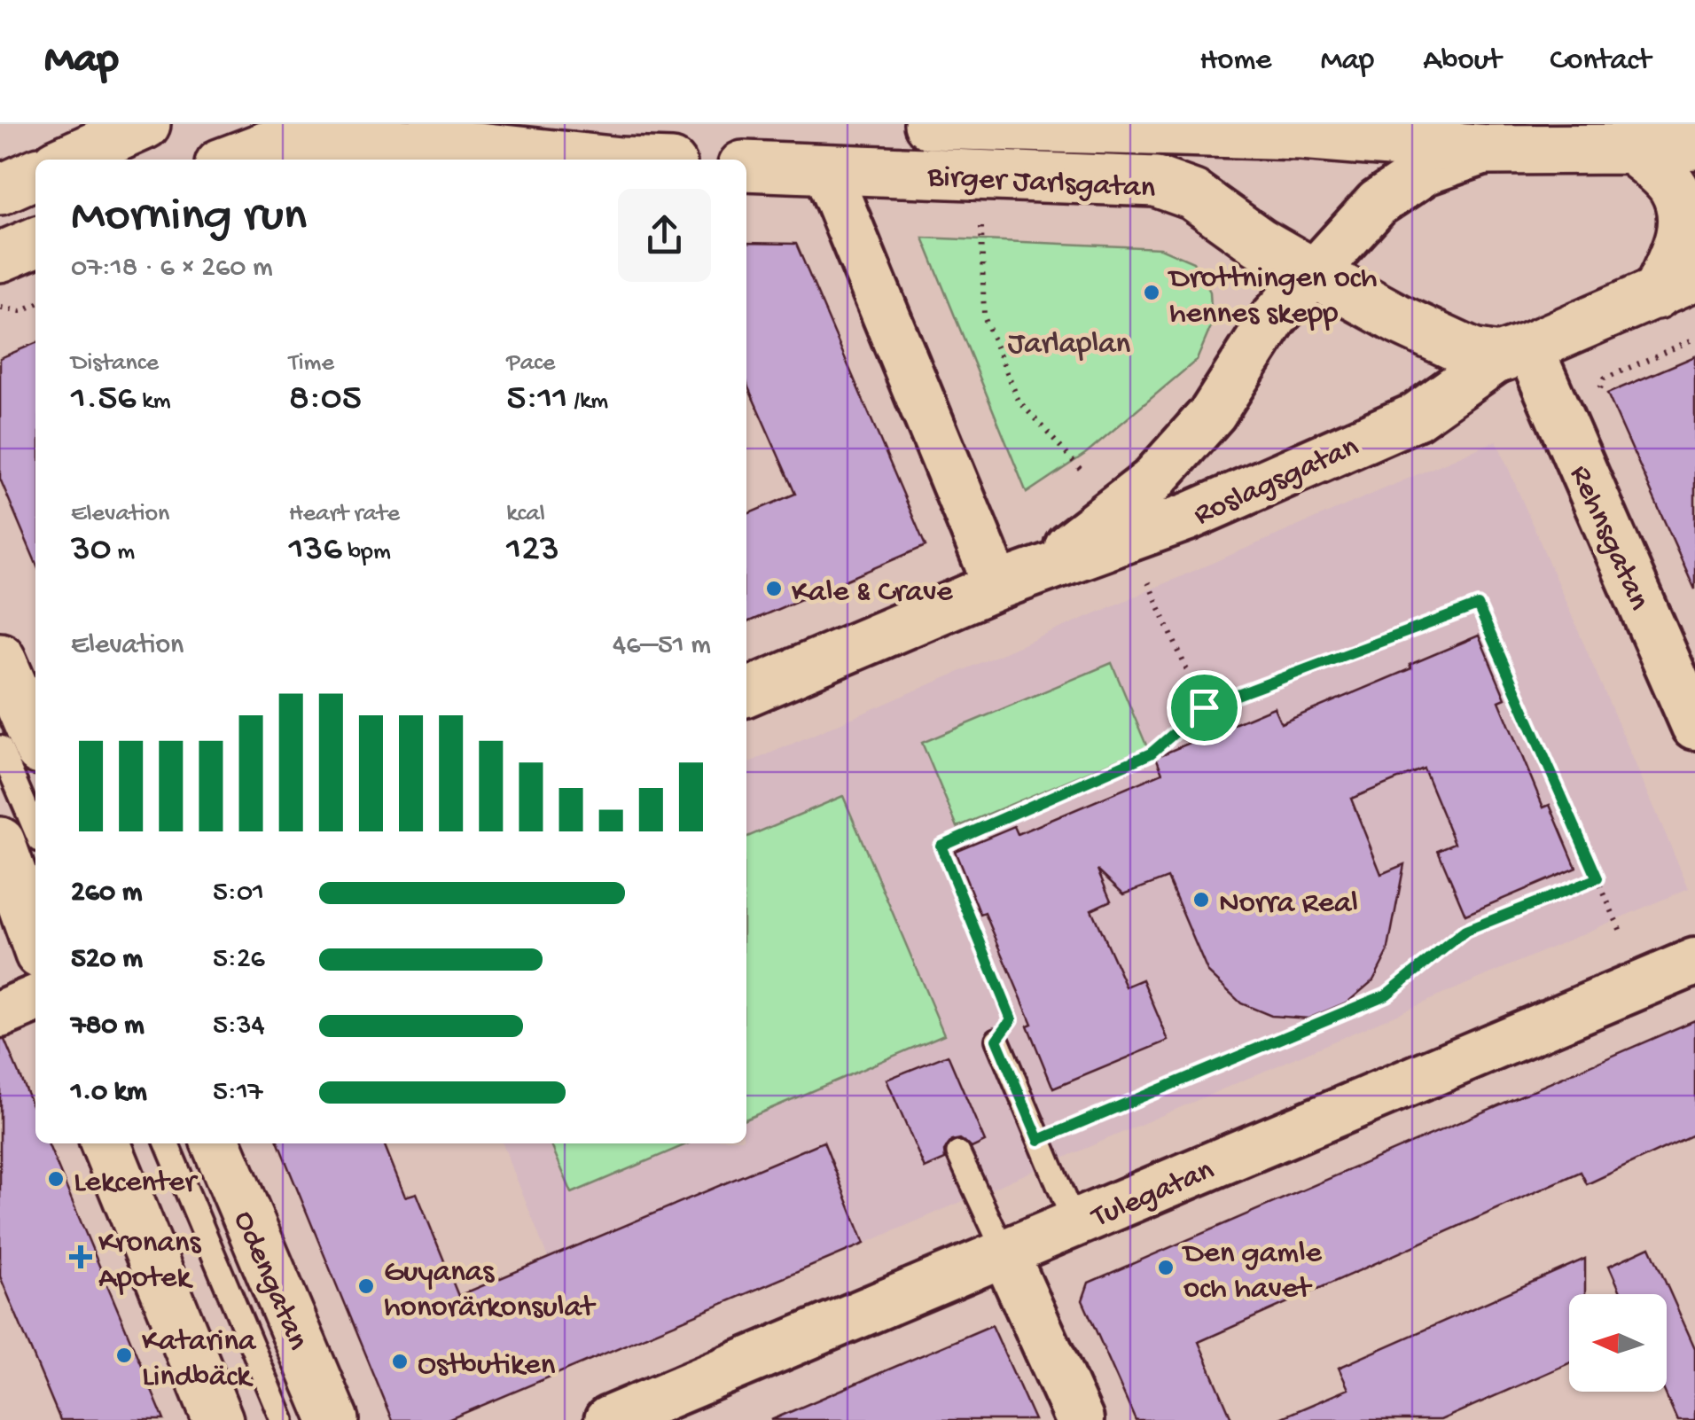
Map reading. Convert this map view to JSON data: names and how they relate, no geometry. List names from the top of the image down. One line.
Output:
{"streets":{"street":["Birger Jarlsgatan","Roslagsgatan","Rehnsgatan","Tulegatan","Odengatan"]},"crossings":[["Birger Jarlsgatan","Roslagsgatan"],["Birger Jarlsgatan","Rehnsgatan"],["Roslagsgatan","Rehnsgatan"]],"parks":["Jarlaplan"],"places":{"other":["Drottningen och hennes skepp","Kale & Crave","Norra Real","Lekcenter","Den gamle och havet","Guyanas honorärkonsulat","Katarina Lindbäck","Ostbutiken"],"health":["Kronans Apotek"]},"north":"left","page":{"header":"Map","nav":["Home","Map","About","Contact"],"heading":["Morning run","07:18 · 6 × 260 m"],"stats":[["Distance","1.56 km"],["Time","8:05"],["Pace","5:11 /km"],["Elevation","30 m"],["Heart rate","136 bpm"],["kcal","123"]],"chart":["Elevation","46–51 m"],"list":[{"name":"260 m","note":"5:01"},{"name":"520 m","note":"5:26"},{"name":"780 m","note":"5:34"},{"name":"1.0 km","note":"5:17"}]}}
